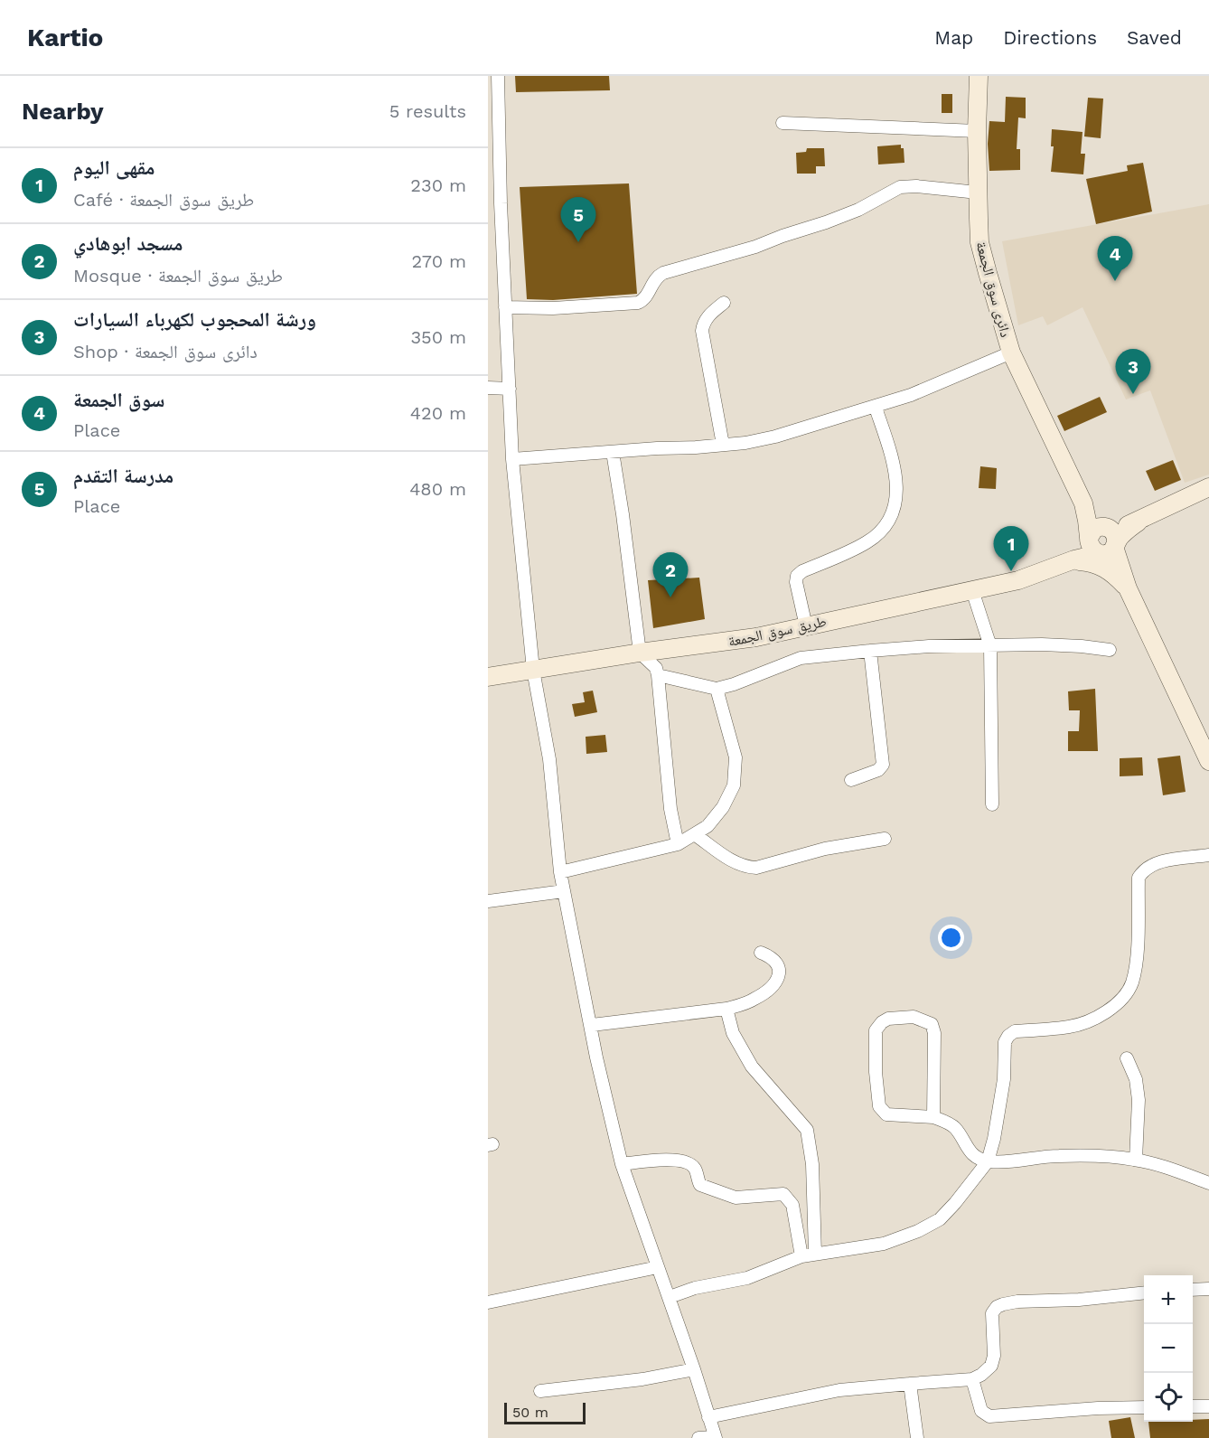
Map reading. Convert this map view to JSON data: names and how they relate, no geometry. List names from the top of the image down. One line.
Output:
{"streets":{"main road":["دائرى سوق الجمعة","طريق سوق الجمعة"]},"scale_bar":"50 m","page":{"header":"Kartio","nav":["Map","Directions","Saved"],"heading":["Nearby","5 results"],"list":[{"mark":"1","name":"مقهى اليوم","note":"Café · طريق سوق الجمعة","value":"230 m"},{"mark":"2","name":"مسجد ابوهادي","note":"Mosque · طريق سوق الجمعة","value":"270 m"},{"mark":"3","name":"ورشة المحجوب لكهرباء السيارات","note":"Shop · دائرى سوق الجمعة","value":"350 m"},{"mark":"4","name":"سوق الجمعة","note":"Place","value":"420 m"},{"mark":"5","name":"مدرسة التقدم","note":"Place","value":"480 m"}],"pins":["5","4","3","1","2"],"map_buttons":["+","−"],"scale":"50 m"}}
